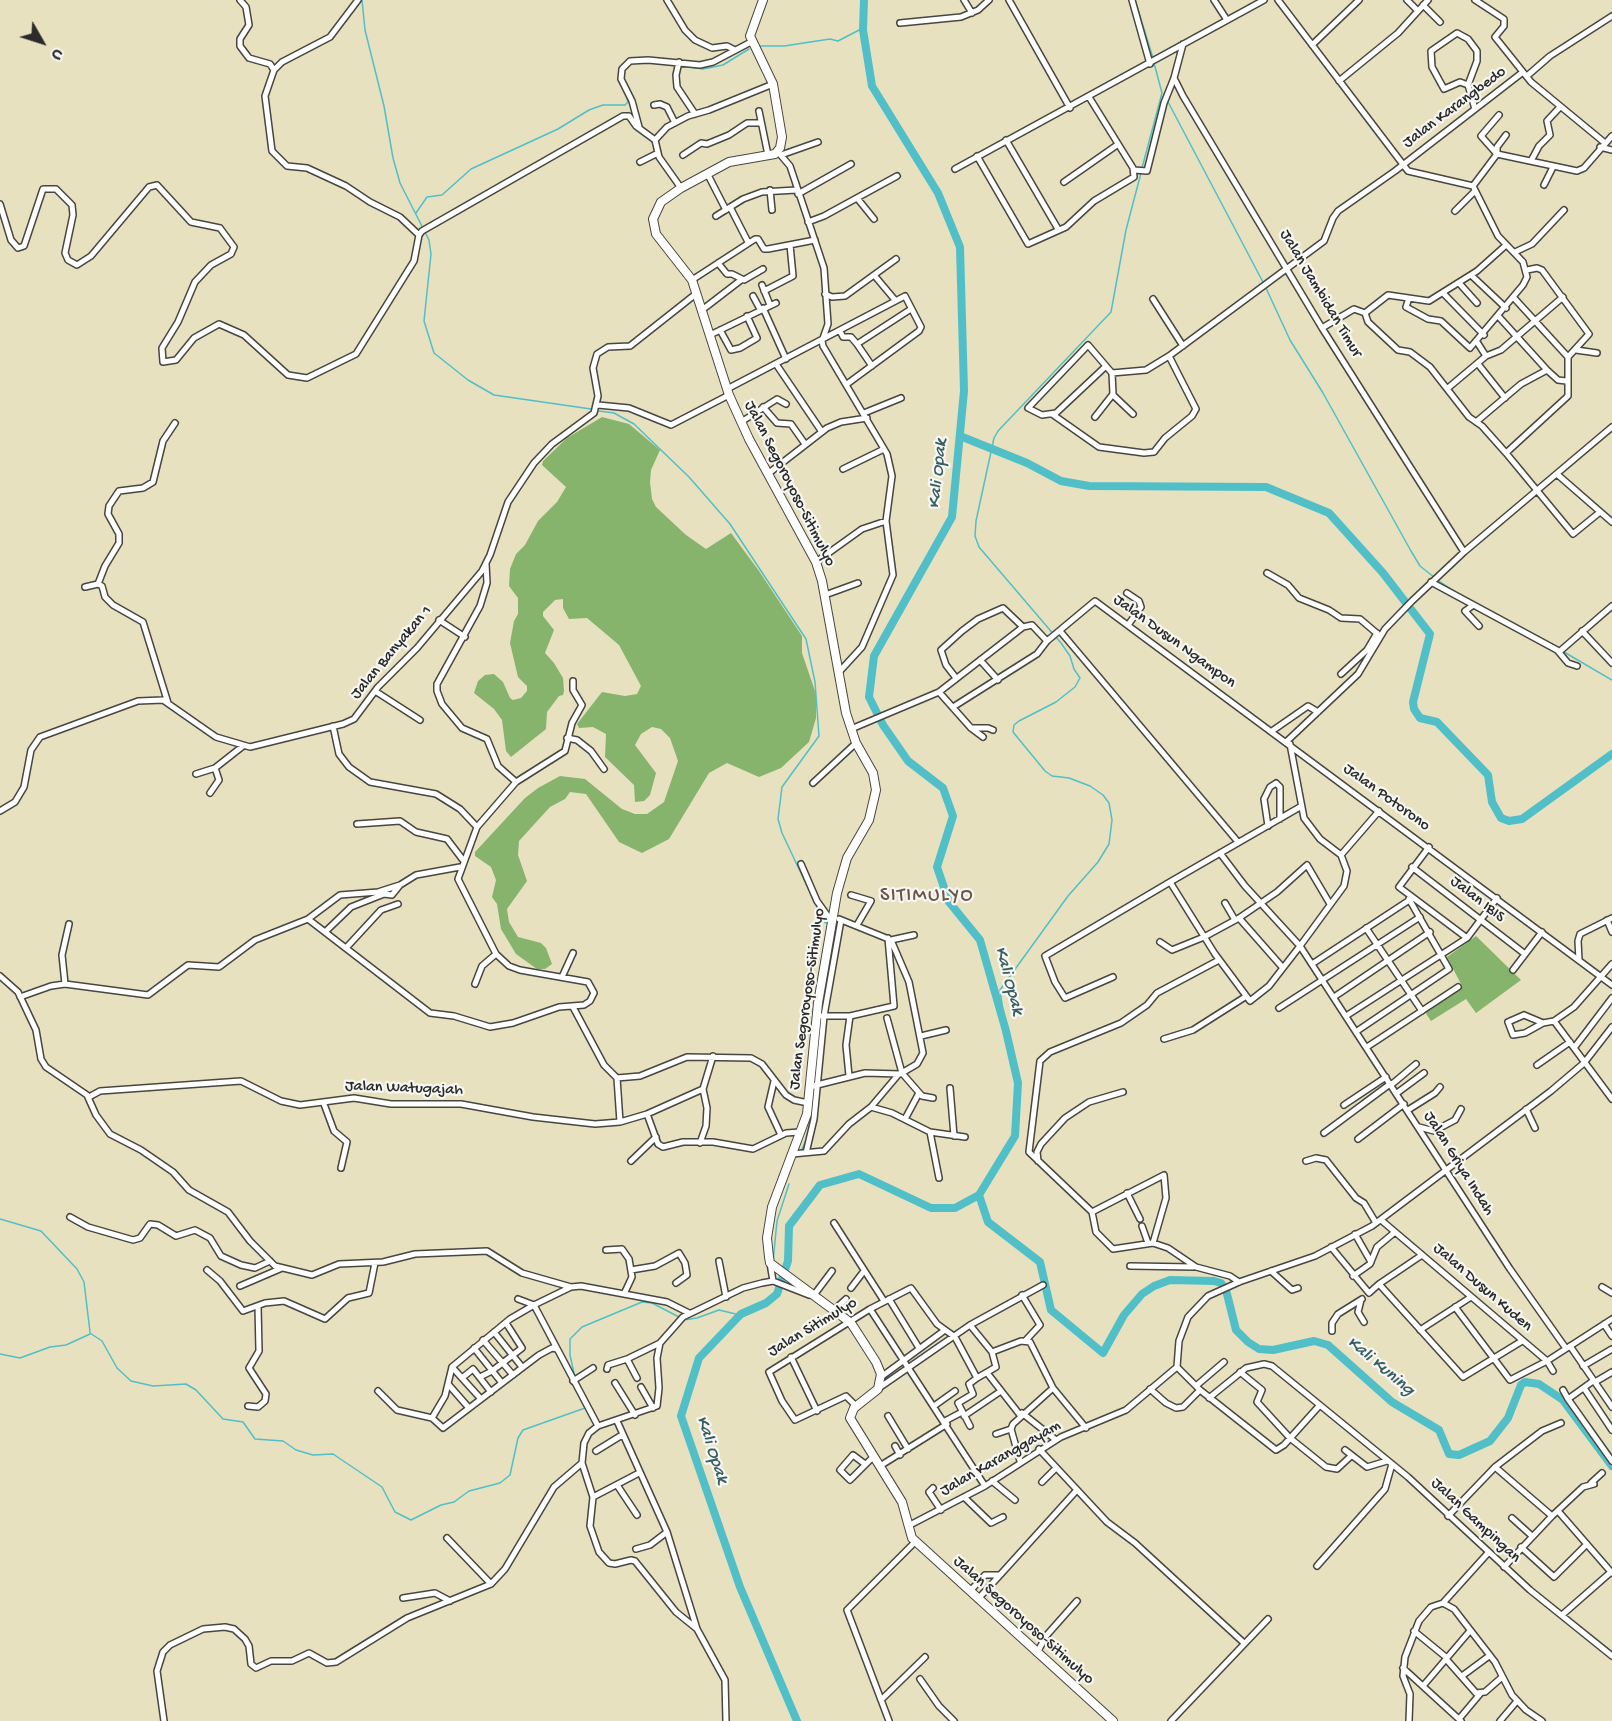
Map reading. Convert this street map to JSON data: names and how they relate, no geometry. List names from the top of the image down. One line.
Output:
{"streets":{"main road":["Jalan Segoroyoso-Sitimulyo"],"street":["Jalan Karangbedo","Jalan Jambidan Timur","Jalan Dusun Ngampon","Jalan Banyakan 1","Jalan Potorono","Jalan IBIS","Jalan Watugajah","Jalan Griya Indah","Jalan Dusun Kuden","Jalan Sitimulyo","Jalan Karanggayam","Jalan Gampingan"]},"crossings":[["Jalan Karangbedo","Jalan Jambidan Timur"],["Jalan Dusun Ngampon","Jalan Potorono"],["Jalan Sitimulyo","Jalan Karanggayam"]],"districts":["SITIMULYO"],"water":["Kali Opak","Kali Kuning"],"north":"bottom right"}
